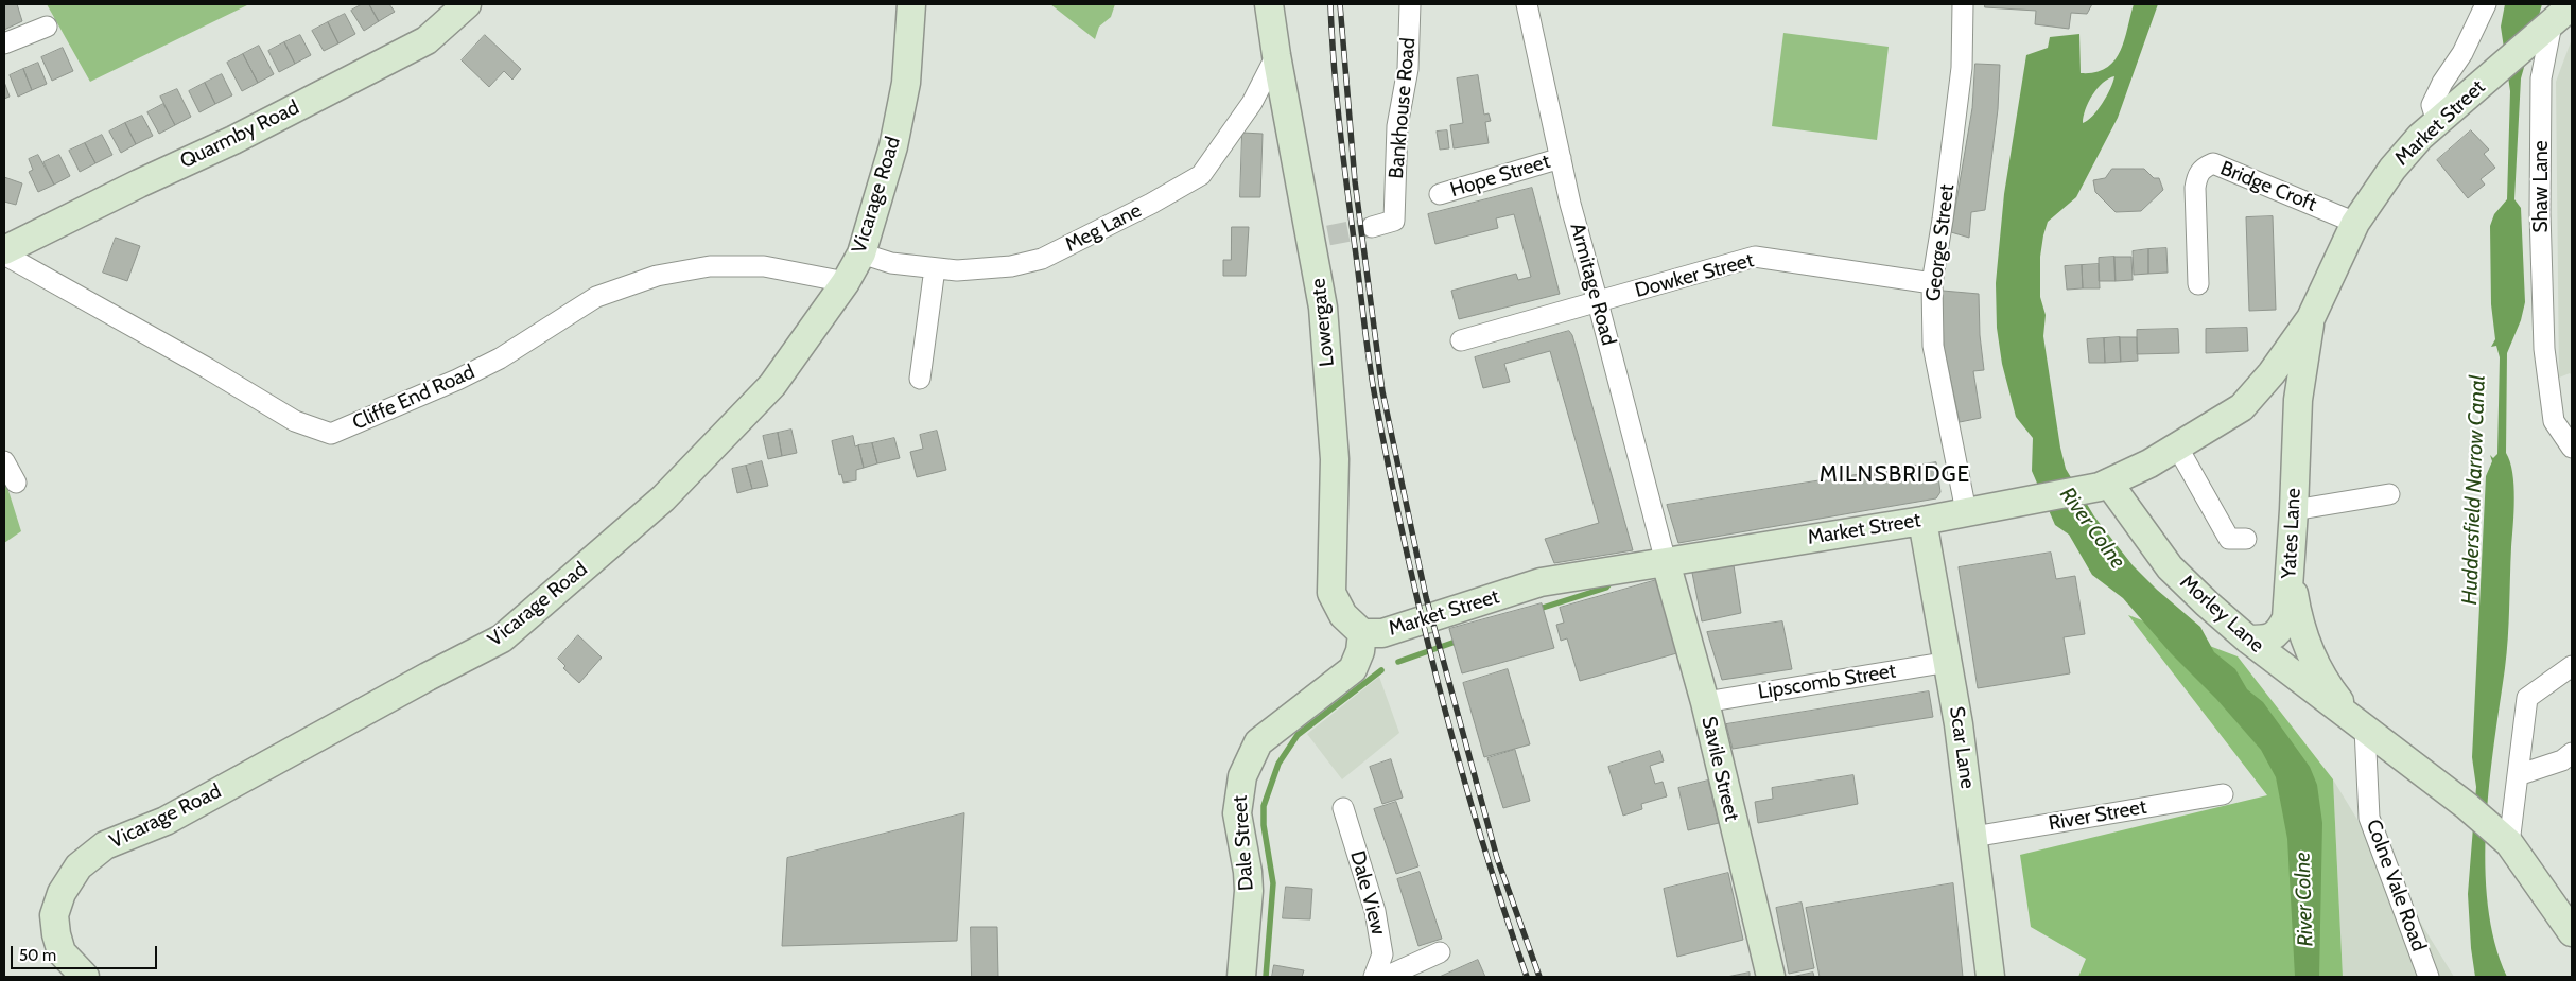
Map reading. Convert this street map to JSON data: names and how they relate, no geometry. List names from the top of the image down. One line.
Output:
{"streets":{"street":["Bankhouse Road","Market Street","Quarmby Road","Hope Street","Bridge Croft","Shaw Lane","Vicarage Road","Meg Lane","George Street","Dowker Street","Armitage Road","Lowergate","Cliffe End Road","Yates Lane","Morley Lane","Lipscomb Street","Scar Lane","Savile Street","River Street","Dale Street","Colne Vale Road","Dale View"]},"crossings":[["Market Street","Bridge Croft"],["Market Street","Shaw Lane"],["Market Street","George Street"],["Market Street","Armitage Road"],["Market Street","Lowergate"],["Market Street","Yates Lane"],["Market Street","Morley Lane"],["Market Street","Scar Lane"],["Market Street","Savile Street"],["Market Street","Dale Street"],["Quarmby Road","Cliffe End Road"],["Hope Street","Armitage Road"],["Vicarage Road","Meg Lane"],["Vicarage Road","Cliffe End Road"],["Meg Lane","Lowergate"],["George Street","Dowker Street"],["Dowker Street","Armitage Road"],["Armitage Road","Savile Street"],["Lowergate","Dale Street"],["Yates Lane","Morley Lane"],["Morley Lane","Colne Vale Road"],["Lipscomb Street","Scar Lane"],["Lipscomb Street","Savile Street"],["Scar Lane","River Street"]],"districts":["MILNSBRIDGE"],"water":["Huddersfield Narrow Canal","River Colne"],"scale_bar":"50 m"}
